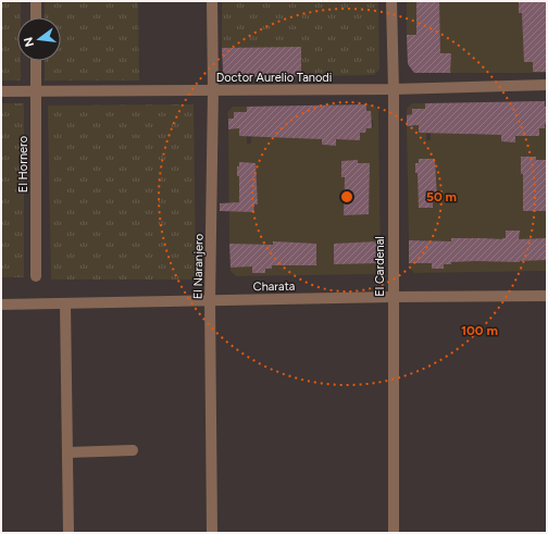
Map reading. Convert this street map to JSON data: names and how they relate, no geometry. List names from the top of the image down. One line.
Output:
{"streets":{"street":["Doctor Aurelio Tanodi","El Hornero","El Naranjero","El Cardenal","Charata"]},"crossings":[["Doctor Aurelio Tanodi","El Hornero"],["Doctor Aurelio Tanodi","El Naranjero"],["Doctor Aurelio Tanodi","El Cardenal"],["El Naranjero","Charata"],["El Cardenal","Charata"]],"north":"left","rings":["50 m","100 m"]}
